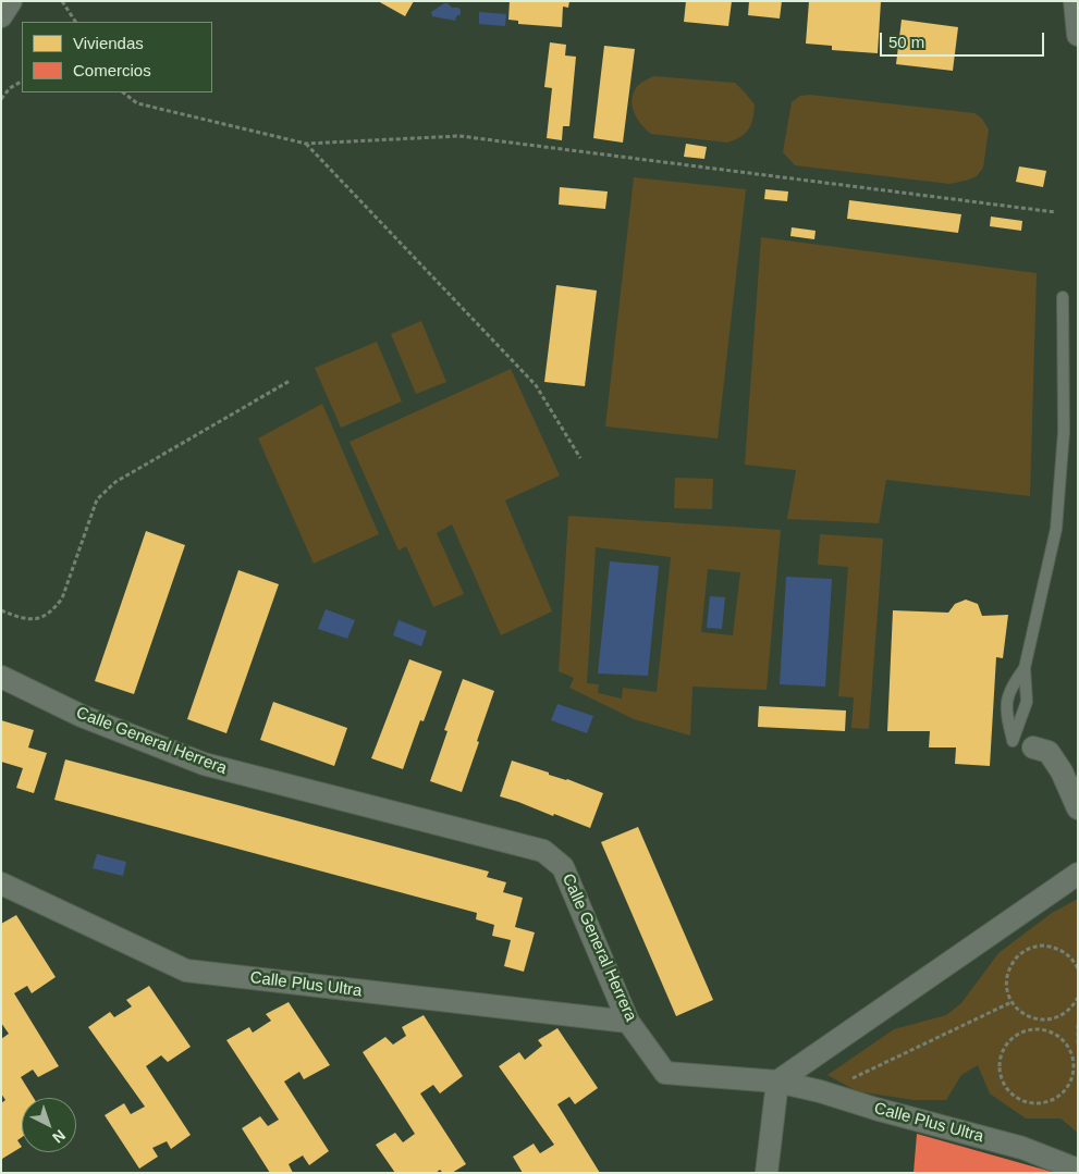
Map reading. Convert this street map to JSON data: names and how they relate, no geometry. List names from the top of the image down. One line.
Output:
{"streets":{"street":["Calle General Herrera","Calle Plus Ultra"]},"crossings":[["Calle General Herrera","Calle Plus Ultra"]],"legend":["Viviendas","Comercios"],"scale_bar":"50 m","north":"bottom right"}
